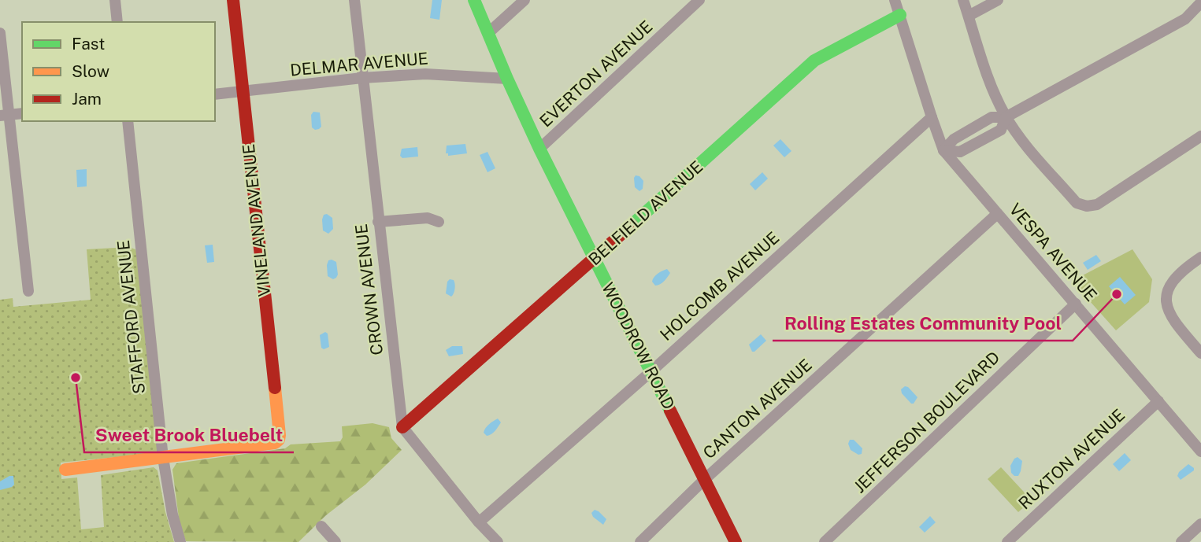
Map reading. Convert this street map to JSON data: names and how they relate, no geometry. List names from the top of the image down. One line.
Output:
{"streets":{"street":["DELMAR AVENUE","EVERTON AVENUE","BELFIELD AVENUE","VINELAND AVENUE","VESPA AVENUE","HOLCOMB AVENUE","CROWN AVENUE","STAFFORD AVENUE","WOODROW ROAD","CANTON AVENUE","JEFFERSON BOULEVARD","RUXTON AVENUE"]},"crossings":[["DELMAR AVENUE","VINELAND AVENUE"],["DELMAR AVENUE","CROWN AVENUE"],["DELMAR AVENUE","WOODROW ROAD"],["EVERTON AVENUE","WOODROW ROAD"],["BELFIELD AVENUE","VESPA AVENUE"],["BELFIELD AVENUE","CROWN AVENUE"],["BELFIELD AVENUE","WOODROW ROAD"],["VINELAND AVENUE","STAFFORD AVENUE"],["VESPA AVENUE","HOLCOMB AVENUE"],["VESPA AVENUE","CANTON AVENUE"],["VESPA AVENUE","JEFFERSON BOULEVARD"],["VESPA AVENUE","RUXTON AVENUE"],["HOLCOMB AVENUE","WOODROW ROAD"],["WOODROW ROAD","CANTON AVENUE"]],"places":["Rolling Estates Community Pool","Sweet Brook Bluebelt"],"legend":["Fast","Slow","Jam"]}
